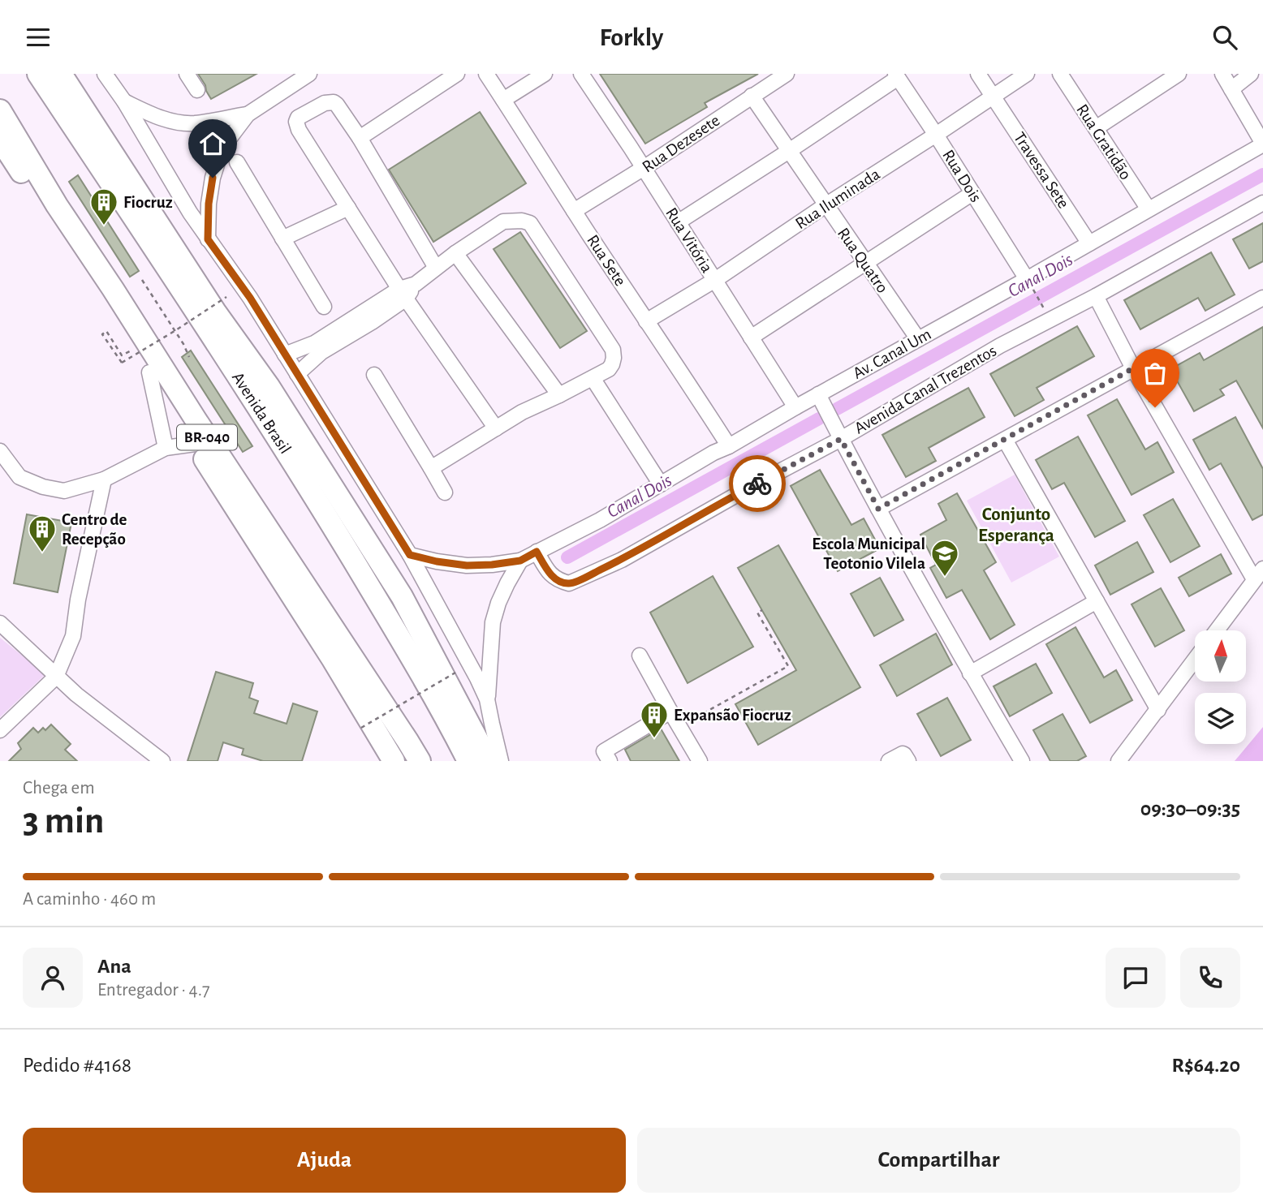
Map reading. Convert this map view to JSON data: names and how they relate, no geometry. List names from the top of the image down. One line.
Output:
{"streets":{"highway":["Avenida Brasil","BR-040"],"street":["Rua Gratidão","Rua Dezesete","Travessa Sete","Rua Dois","Rua Iluminada","Rua Vitória","Rua Sete","Rua Quatro","Av. Canal Um","Avenida Canal Trezentos"]},"crossings":[["Rua Gratidão","Av. Canal Um"],["Rua Dezesete","Rua Vitória"],["Rua Dezesete","Rua Sete"],["Rua Dezesete","Rua Quatro"],["Travessa Sete","Rua Iluminada"],["Travessa Sete","Av. Canal Um"],["Rua Dois","Rua Iluminada"],["Rua Dois","Av. Canal Um"],["Rua Iluminada","Rua Vitória"],["Rua Iluminada","Rua Sete"],["Rua Iluminada","Rua Quatro"],["Rua Vitória","Av. Canal Um"],["Rua Sete","Av. Canal Um"],["Rua Quatro","Av. Canal Um"],["Av. Canal Um","Avenida Canal Trezentos"]],"districts":["Conjunto Esperança"],"water":["Canal Dois"],"places":{"building":["Fiocruz","Centro de Recepção","Expansão Fiocruz"],"school or university":["Escola Municipal Teotonio Vilela"]},"north":"top","page":{"header":"Forkly","heading":["3 min","Chega em","09:30–09:35"],"panel":["Ana","Entregador · 4.7","Pedido #4168","R$64.20"],"bar":"A caminho · 460 m","buttons":["Ajuda","Compartilhar"]}}
